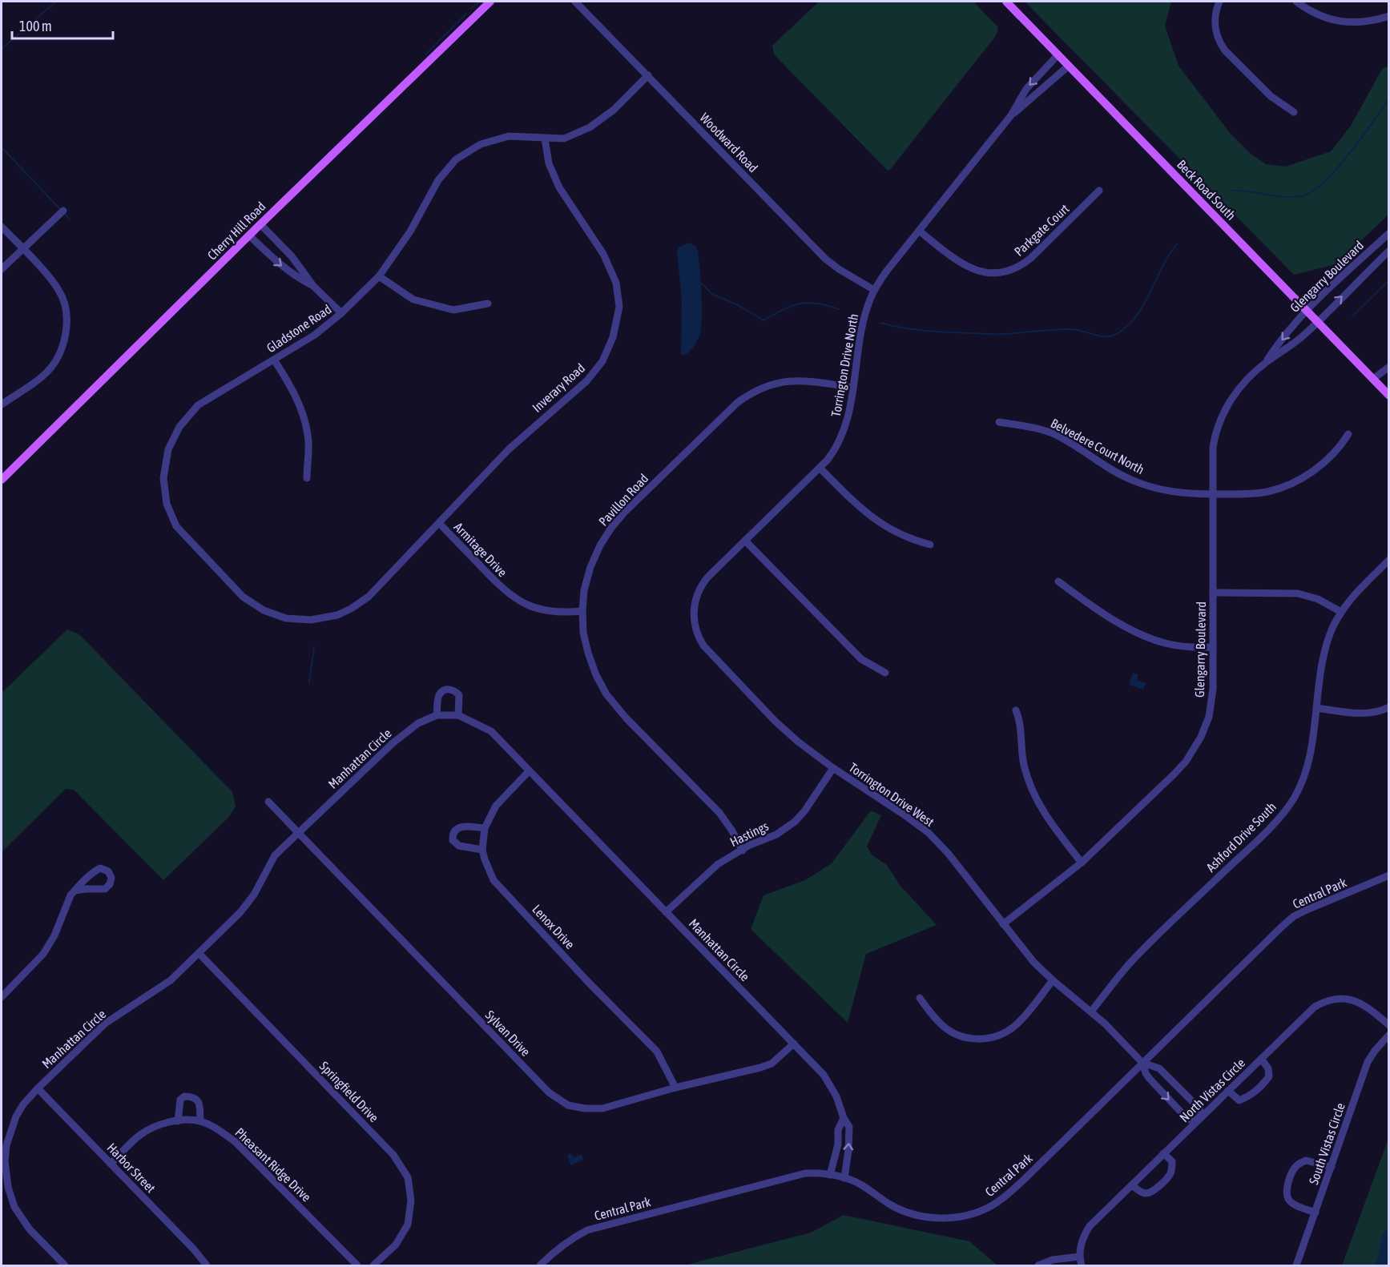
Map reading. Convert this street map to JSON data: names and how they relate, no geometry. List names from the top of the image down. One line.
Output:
{"streets":{"main road":["Beck Road South","Cherry Hill Road"],"street":["Woodward Road","Parkgate Court","Glengarry Boulevard","Gladstone Road","Torrington Drive North","Inverary Road","Belvedere Court North","Pavillon Road","Armitage Drive","Manhattan Circle","Torrington Drive West","Hastings","Ashford Drive South","Central Park","Lenox Drive","Sylvan Drive","North Vistas Circle","Springfield Drive","South Vistas Circle","Pheasant Ridge Drive","Harbor Street"]},"crossings":[["Woodward Road","Gladstone Road"],["Woodward Road","Torrington Drive North"],["Beck Road South","Glengarry Boulevard"],["Beck Road South","Torrington Drive North"],["Parkgate Court","Torrington Drive North"],["Glengarry Boulevard","Belvedere Court North"],["Glengarry Boulevard","Torrington Drive West"],["Gladstone Road","Inverary Road"],["Gladstone Road","Armitage Drive"],["Torrington Drive North","Pavillon Road"],["Torrington Drive North","Torrington Drive West"],["Inverary Road","Armitage Drive"],["Pavillon Road","Armitage Drive"],["Pavillon Road","Hastings"],["Manhattan Circle","Hastings"],["Manhattan Circle","Central Park"],["Manhattan Circle","Lenox Drive"],["Manhattan Circle","Sylvan Drive"],["Manhattan Circle","Springfield Drive"],["Manhattan Circle","Harbor Street"],["Torrington Drive West","Hastings"],["Torrington Drive West","Ashford Drive South"],["Torrington Drive West","Central Park"],["Lenox Drive","Sylvan Drive"],["Pheasant Ridge Drive","Harbor Street"]],"scale_bar":"100 m"}
